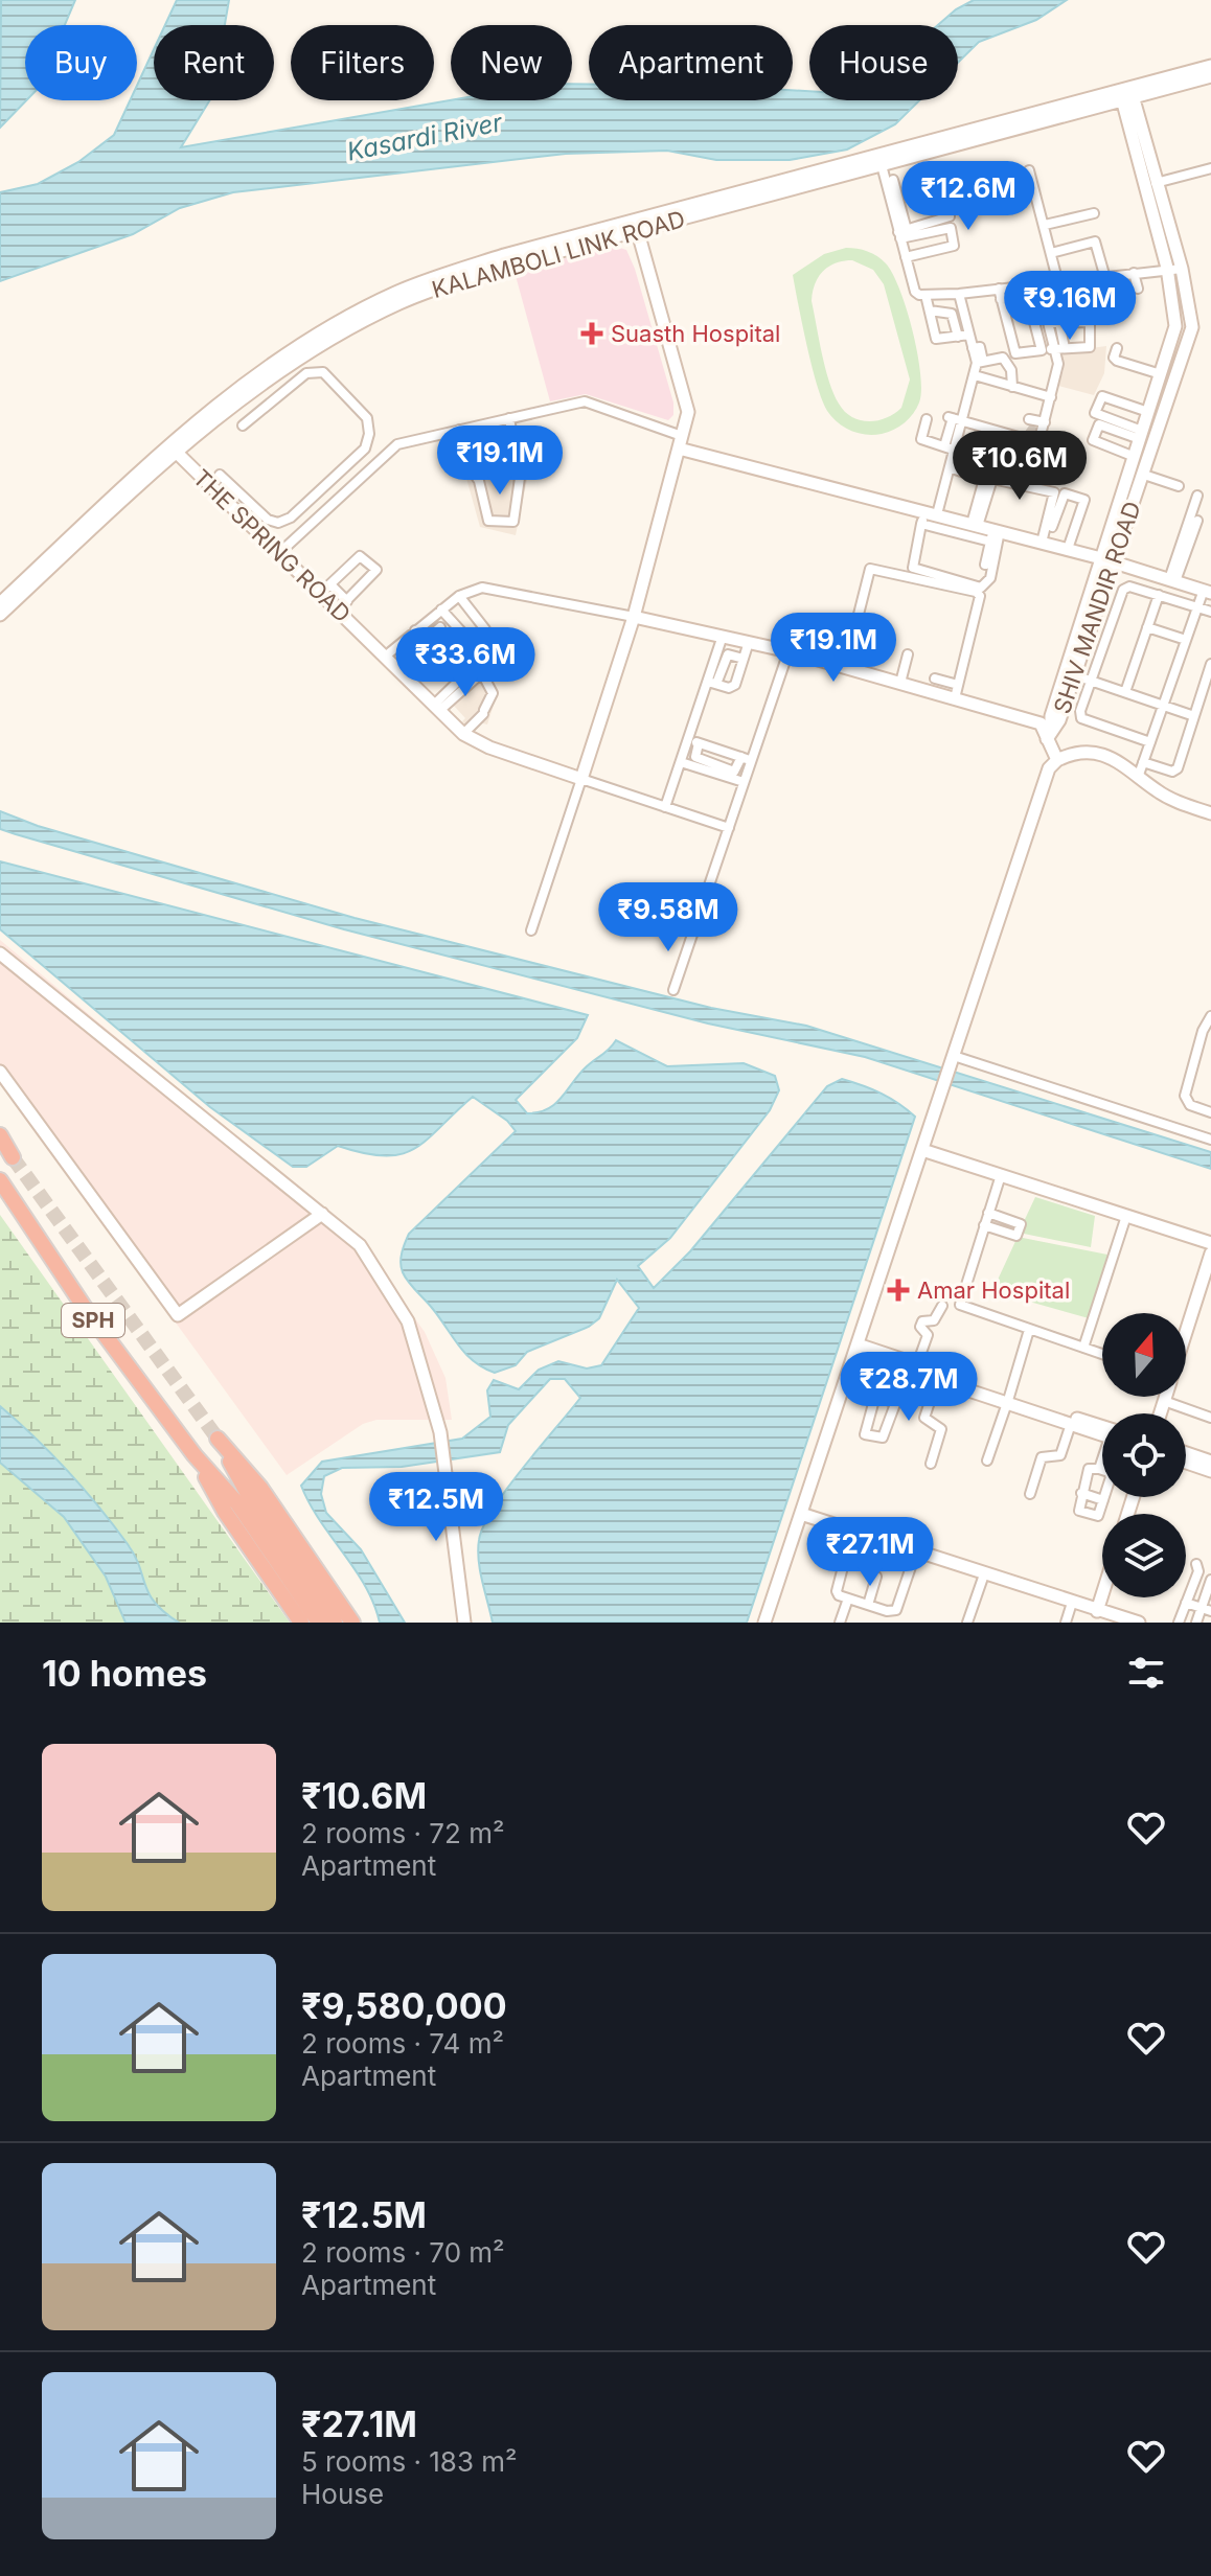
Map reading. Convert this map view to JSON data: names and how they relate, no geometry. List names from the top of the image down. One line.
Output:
{"streets":{"highway":["SPH"],"street":["KALAMBOLI LINK ROAD","THE SPRING ROAD","SHIV MANDIR ROAD"]},"crossings":[["KALAMBOLI LINK ROAD","THE SPRING ROAD"],["KALAMBOLI LINK ROAD","SHIV MANDIR ROAD"]],"water":["Kasardi River"],"places":{"health":["Suasth Hospital","Amar Hospital"]},"north":"top","page":{"chip":["Buy","Rent","Filters","New","Apartment","House"],"price":["₹12.6M","₹9.16M","₹19.1M","₹10.6M","₹19.1M","₹33.6M","₹9.58M","₹28.7M","₹12.5M","₹27.1M"],"heading":"10 homes","list":[{"name":"₹10.6M","note":"2 rooms · 72 m² · Apartment"},{"name":"₹9,580,000","note":"2 rooms · 74 m² · Apartment"},{"name":"₹12.5M","note":"2 rooms · 70 m² · Apartment"},{"name":"₹27.1M","note":"5 rooms · 183 m² · House"}]}}
